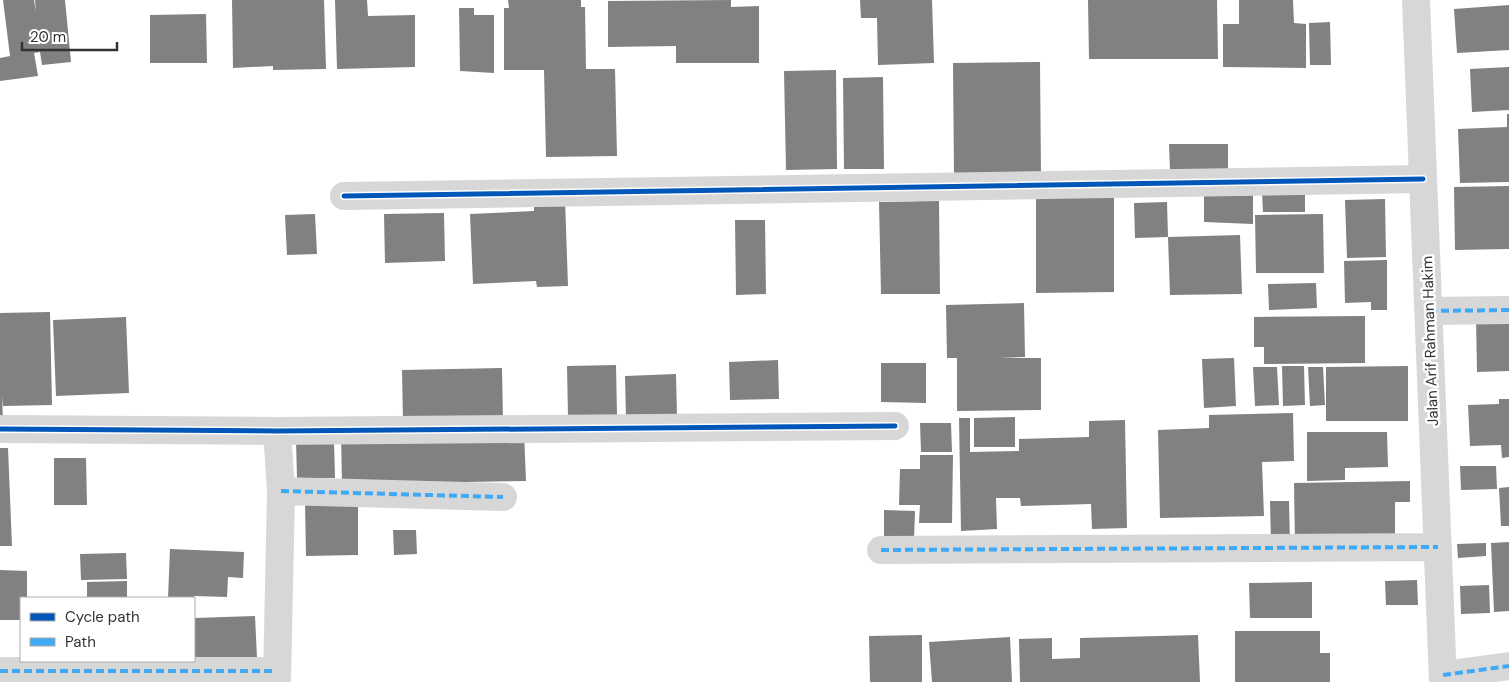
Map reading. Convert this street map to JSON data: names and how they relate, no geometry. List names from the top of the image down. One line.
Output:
{"streets":{"street":["Jalan Arif Rahman Hakim"]},"legend":["Cycle path","Path"],"scale_bar":"20 m"}
